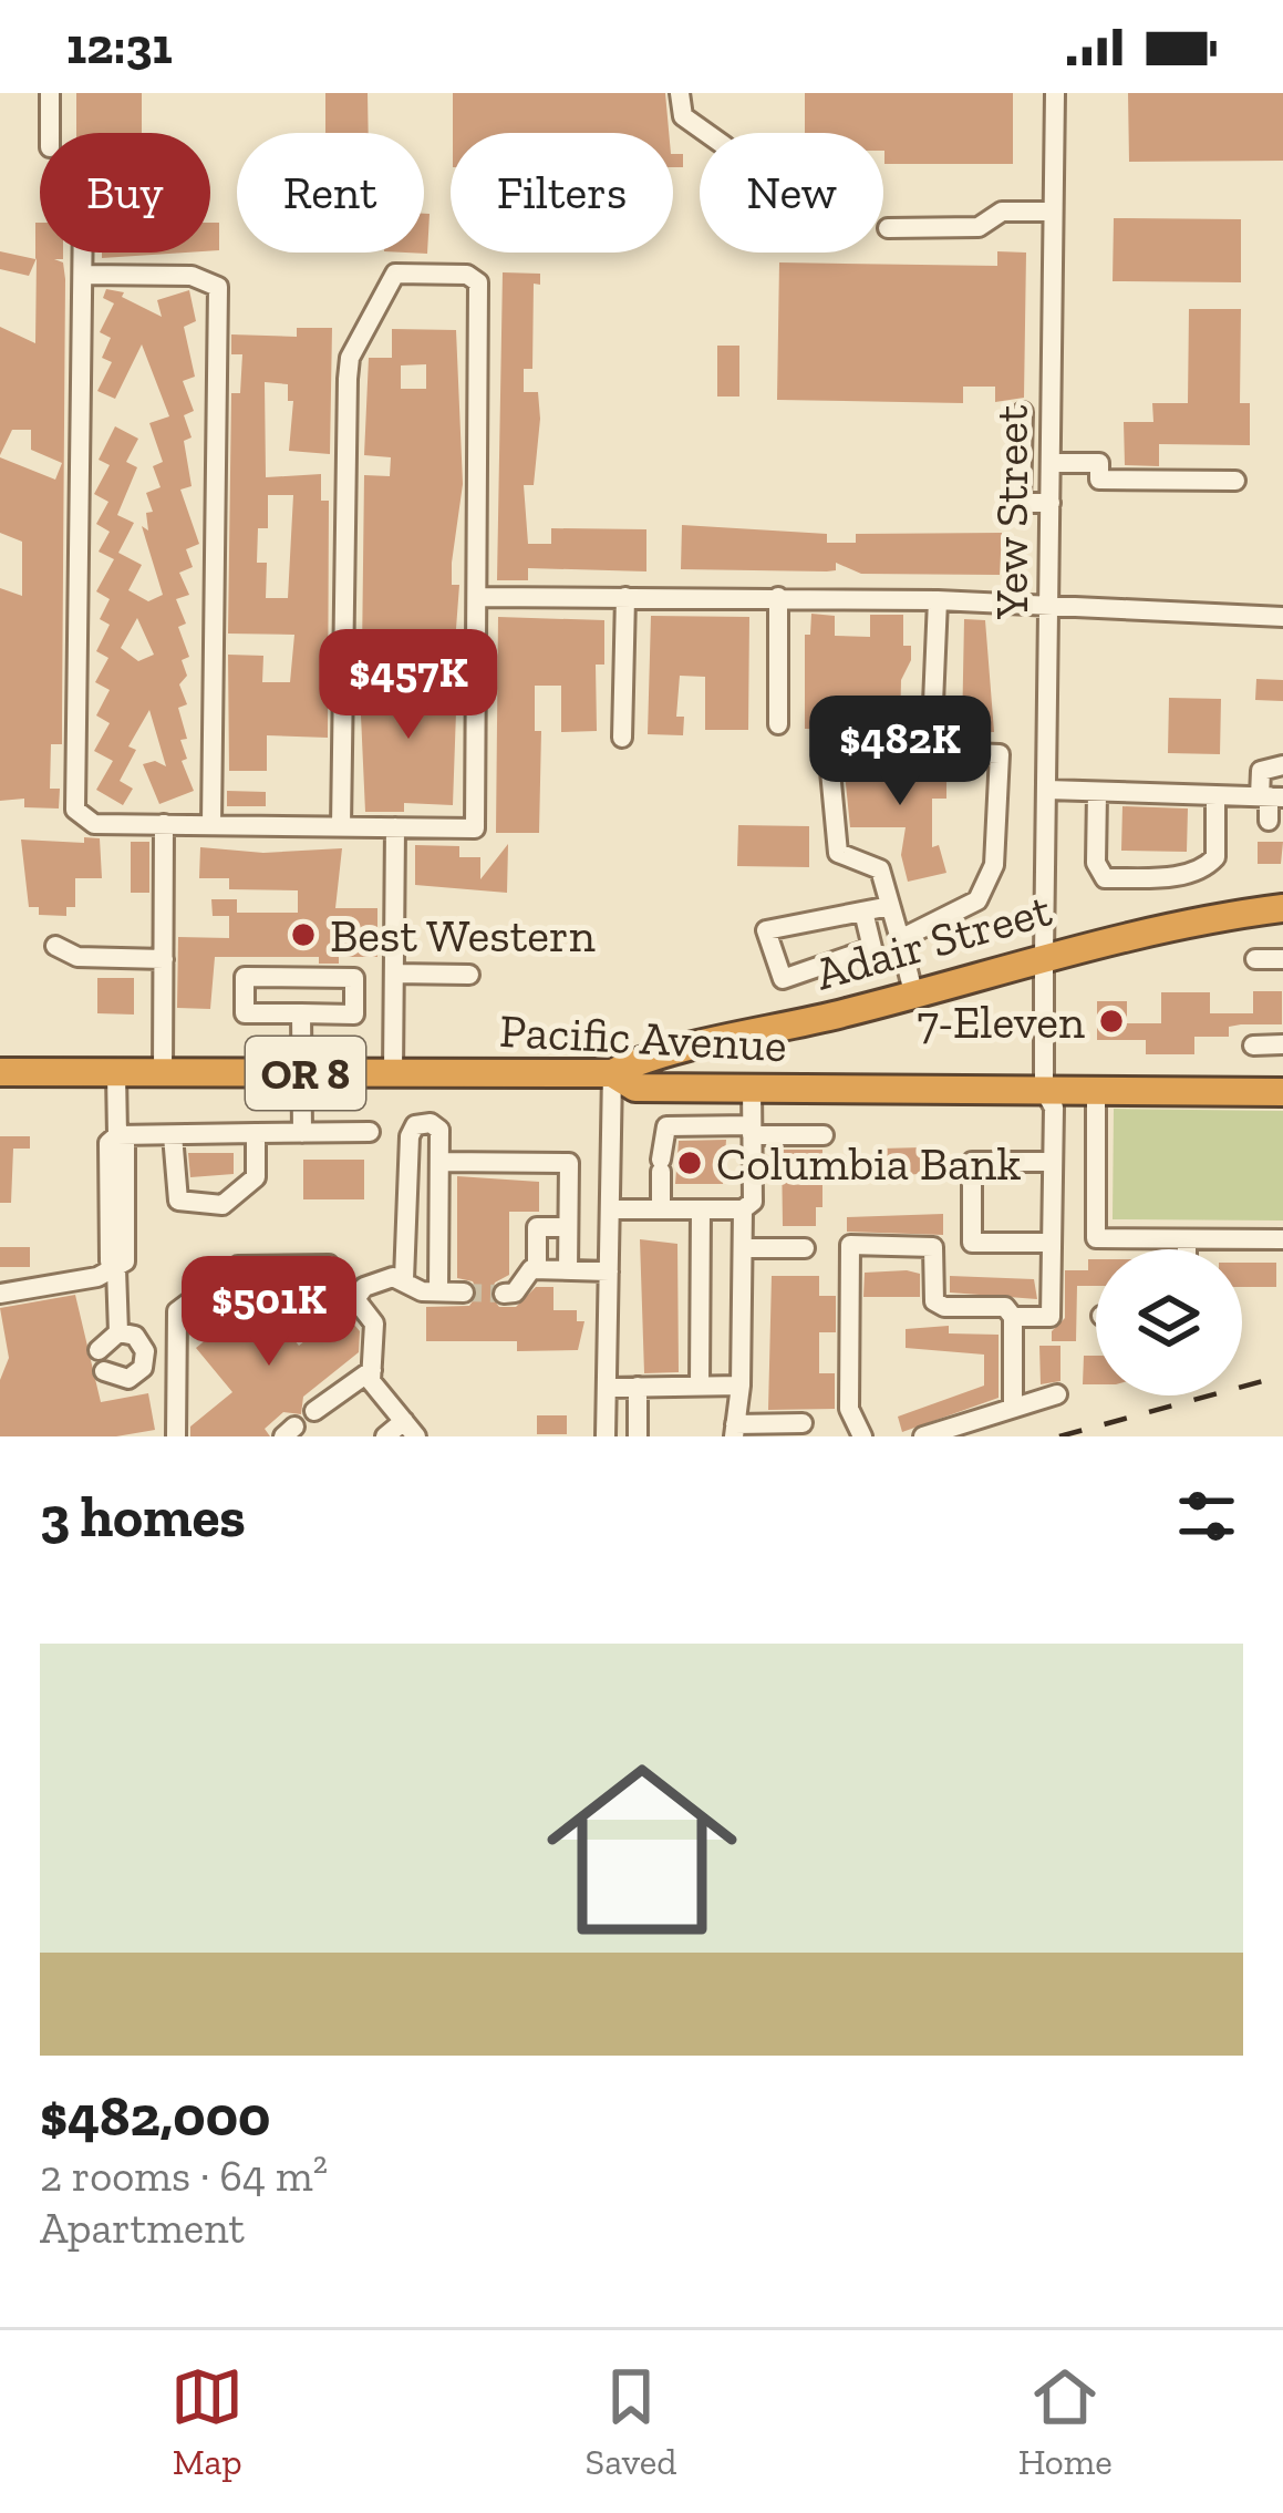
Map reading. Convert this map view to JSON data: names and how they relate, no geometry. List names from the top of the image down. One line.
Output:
{"streets":{"highway":["Adair Street","Pacific Avenue","OR 8"],"street":["Yew Street"]},"crossings":[["Yew Street","Adair Street"],["Yew Street","Pacific Avenue"],["Adair Street","Pacific Avenue"]],"places":["Best Western","7-Eleven","Columbia Bank"],"page":{"status":"12:31","chip":["Buy","Rent","Filters","New"],"price":["$457K","$482K","$501K"],"heading":"3 homes","list":[{"name":"$482,000","note":"2 rooms · 64 m² · Apartment"}],"tabs":["Map","Saved","Home"]}}
